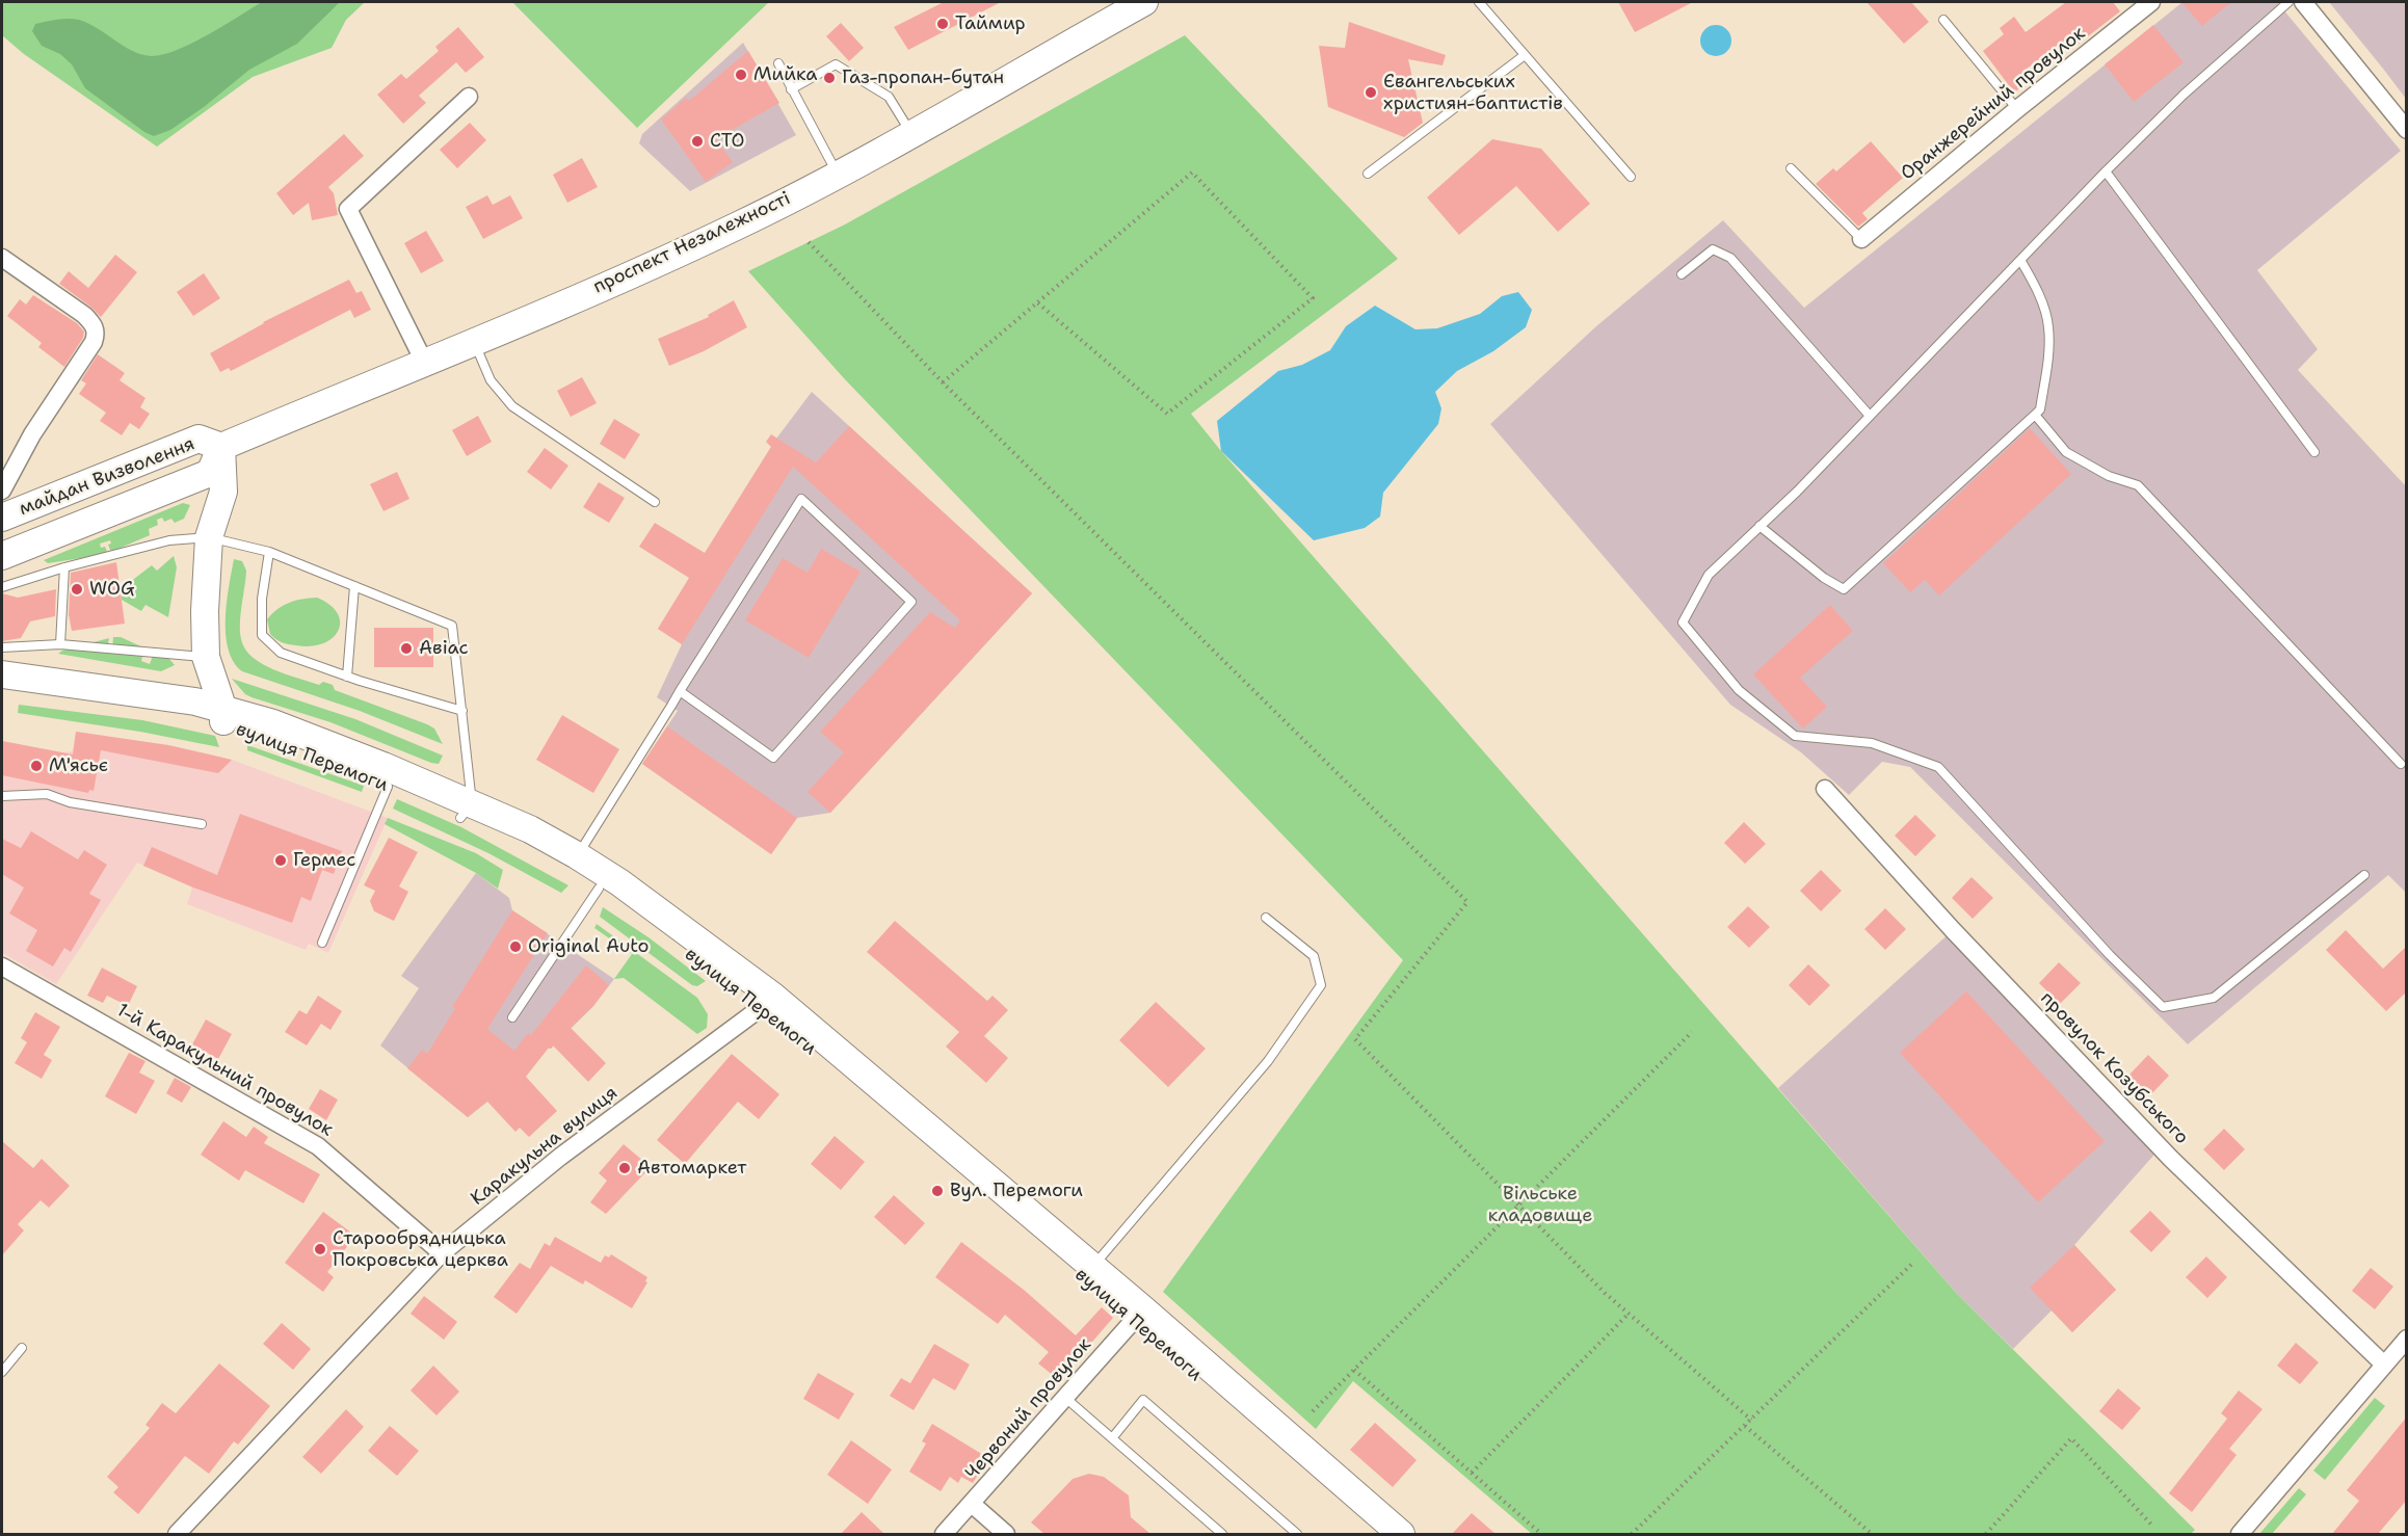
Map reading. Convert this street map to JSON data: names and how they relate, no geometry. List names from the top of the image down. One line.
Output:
{"streets":{"main road":["проспект Незалежності","майдан Визволення","вулиця Перемоги"],"street":["Оранжерейний провулок","провулок Козубського","1-й Каракульний провулок","Каракульна вулиця","Червоний провулок"]},"crossings":[["проспект Незалежності","майдан Визволення"],["вулиця Перемоги","Каракульна вулиця"],["вулиця Перемоги","Червоний провулок"],["1-й Каракульний провулок","Каракульна вулиця"]],"parks":["Вільське кладовище"],"places":["Таймир","Мийка","Газ-пропан-бутан","Євангельських християн-баптистів","СТО","WOG","Авіас","М'ясьє","Гермес","Original Auto","Автомаркет","Вул. Перемоги","Старообрядницька Покровська церква"]}
